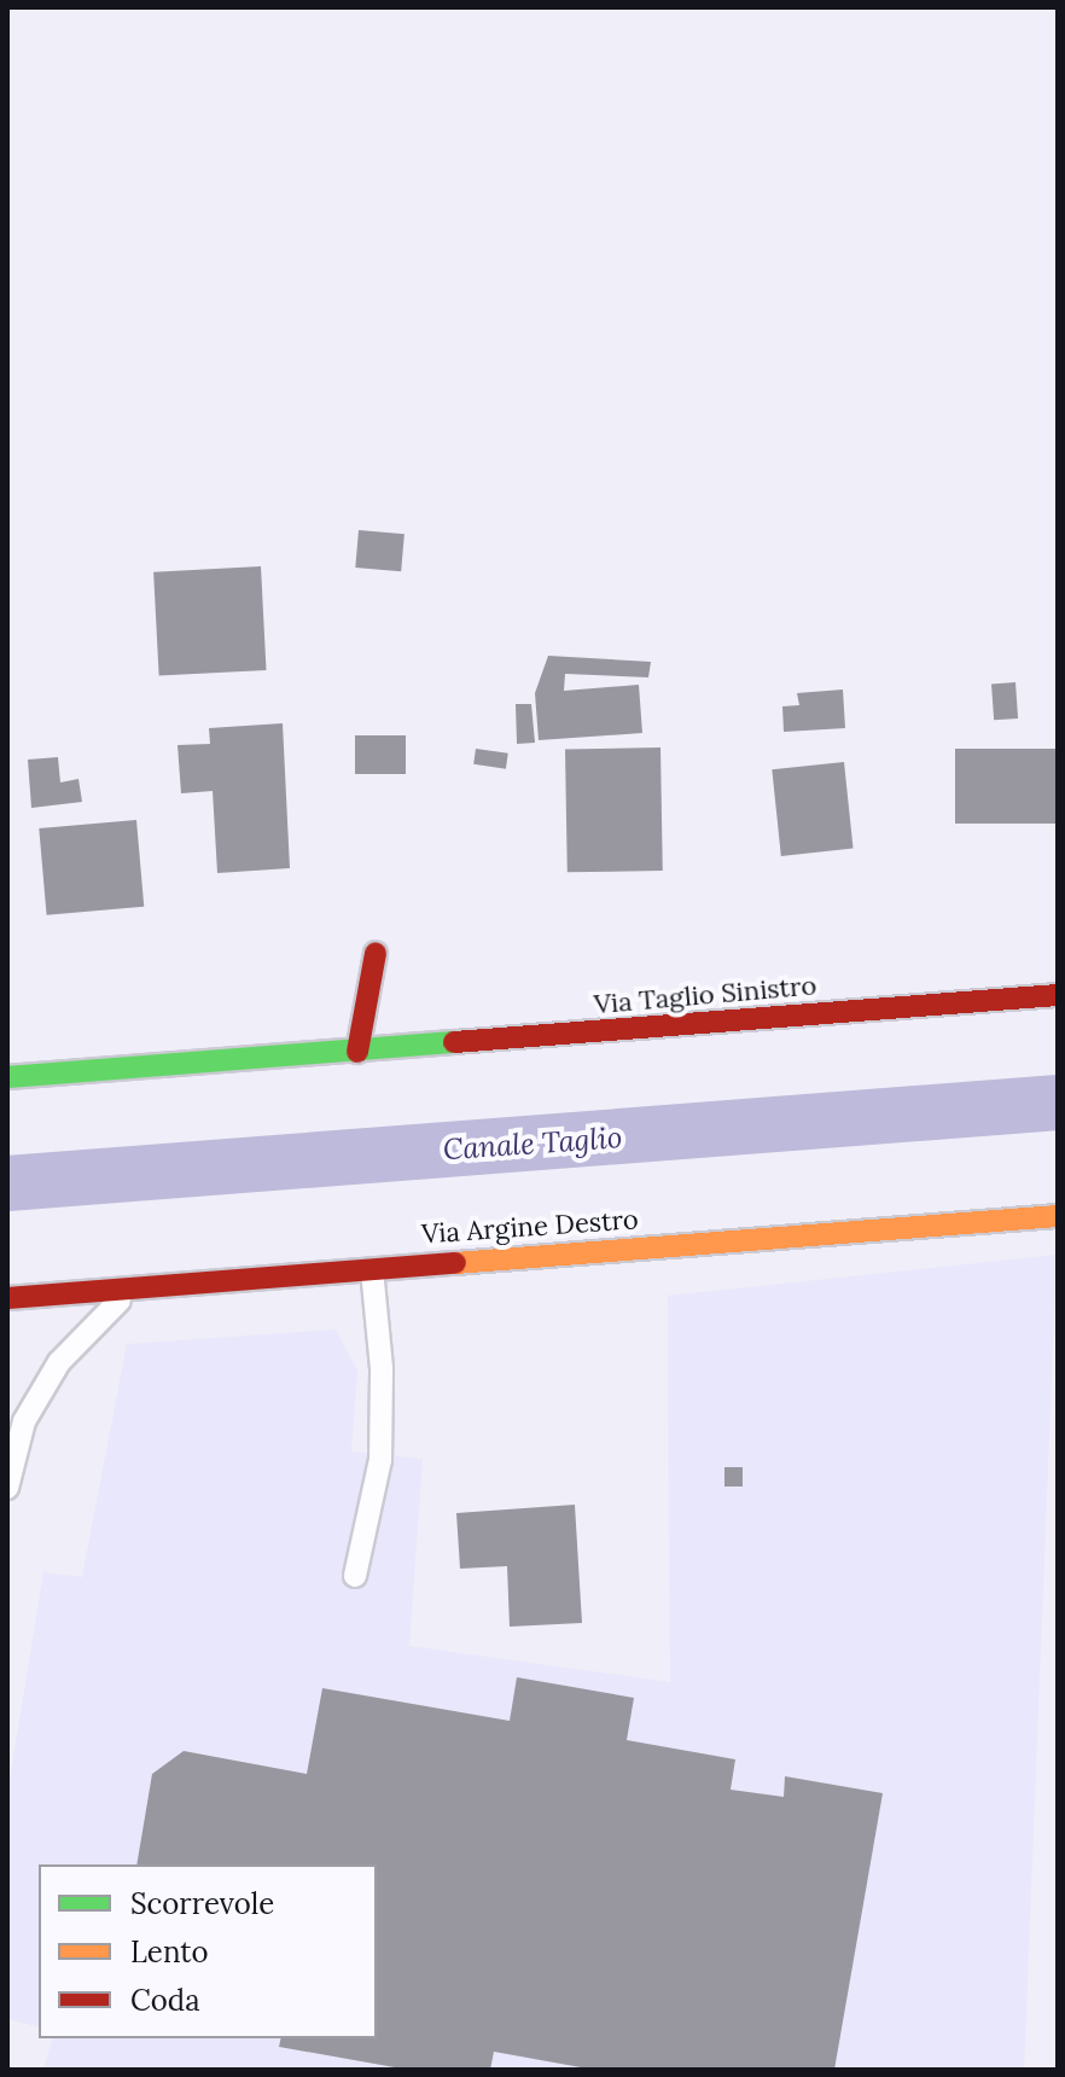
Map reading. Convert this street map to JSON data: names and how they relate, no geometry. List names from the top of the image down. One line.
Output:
{"streets":{"street":["Via Taglio Sinistro","Via Argine Destro"]},"water":["Canale Taglio"],"legend":["Scorrevole","Lento","Coda"]}
